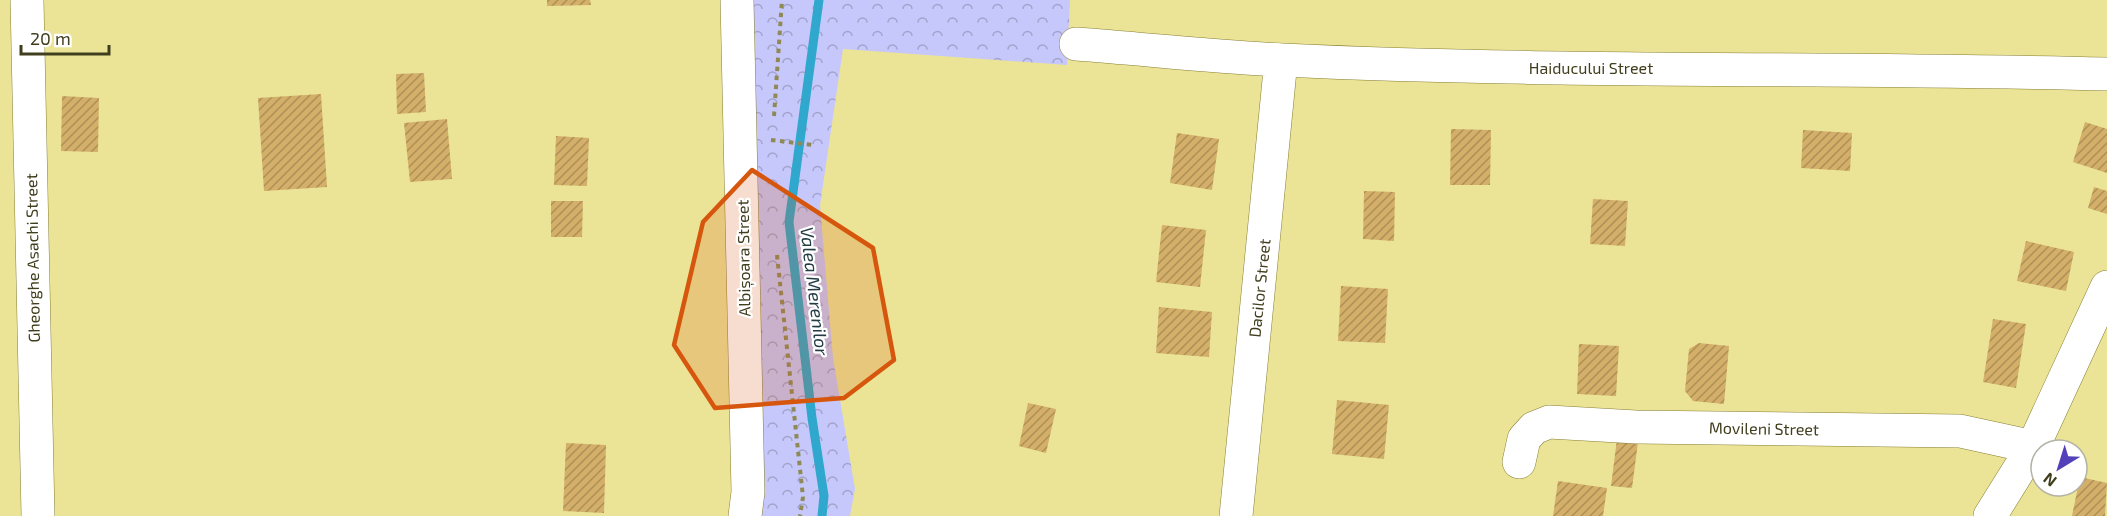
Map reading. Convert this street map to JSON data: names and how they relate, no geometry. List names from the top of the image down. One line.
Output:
{"streets":{"street":["Haiducului Street","Gheorghe Asachi Street","Albișoara Street","Dacilor Street","Movileni Street"]},"crossings":[["Haiducului Street","Dacilor Street"]],"water":["Valea Merenilor"],"scale_bar":"20 m","north":"bottom left"}
